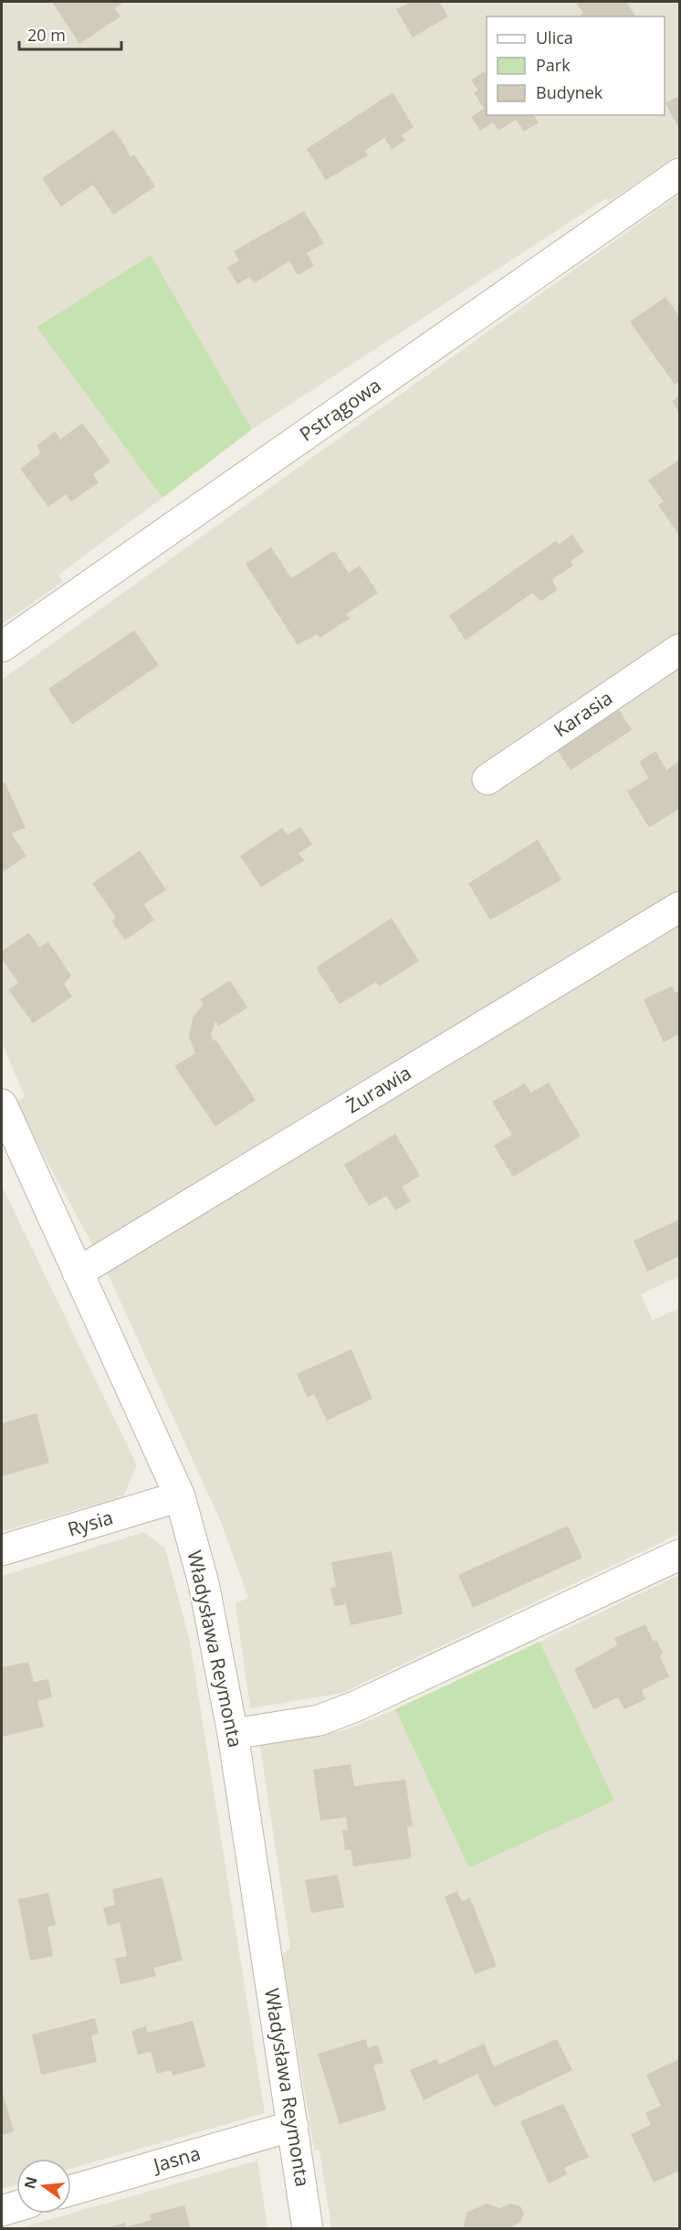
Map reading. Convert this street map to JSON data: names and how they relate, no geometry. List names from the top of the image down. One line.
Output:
{"streets":{"street":["Pstrągowa","Karasia","Żurawia","Rysia","Władysława Reymonta","Jasna"]},"crossings":[["Żurawia","Władysława Reymonta"],["Rysia","Władysława Reymonta"],["Władysława Reymonta","Jasna"]],"legend":["Ulica","Park","Budynek"],"scale_bar":"20 m","north":"left"}
